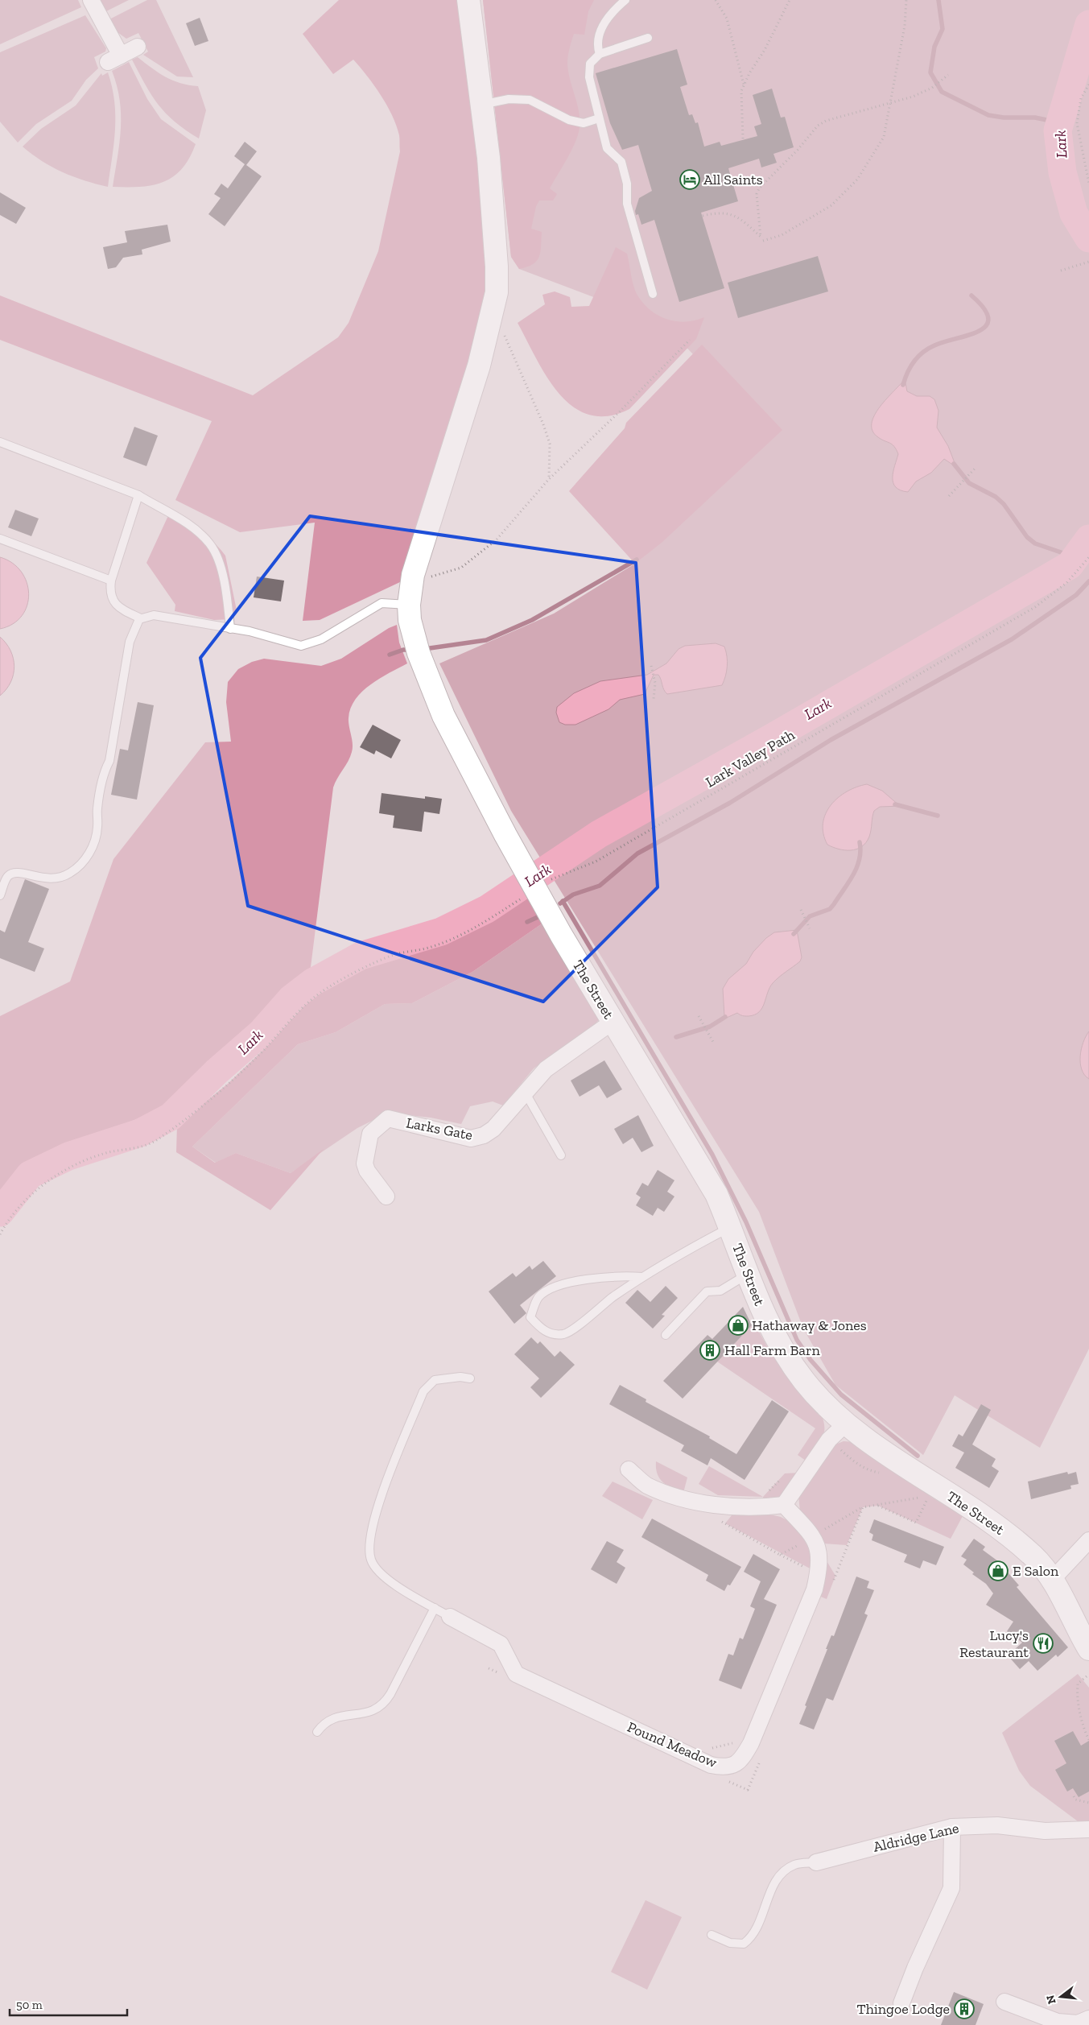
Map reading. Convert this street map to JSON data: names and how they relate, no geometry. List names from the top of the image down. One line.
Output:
{"streets":{"main road":["The Street"],"street":["Larks Gate","Pound Meadow","Aldridge Lane"],"path":["Lark Valley Path"]},"crossings":[["Lark Valley Path","The Street"],["The Street","Larks Gate"]],"water":["Lark"],"places":{"hotel":["All Saints"],"shop":["Hathaway & Jones","E Salon"],"building":["Hall Farm Barn","Thingoe Lodge"],"restaurant":["Lucy's Restaurant"]},"scale_bar":"50 m","north":"left"}
